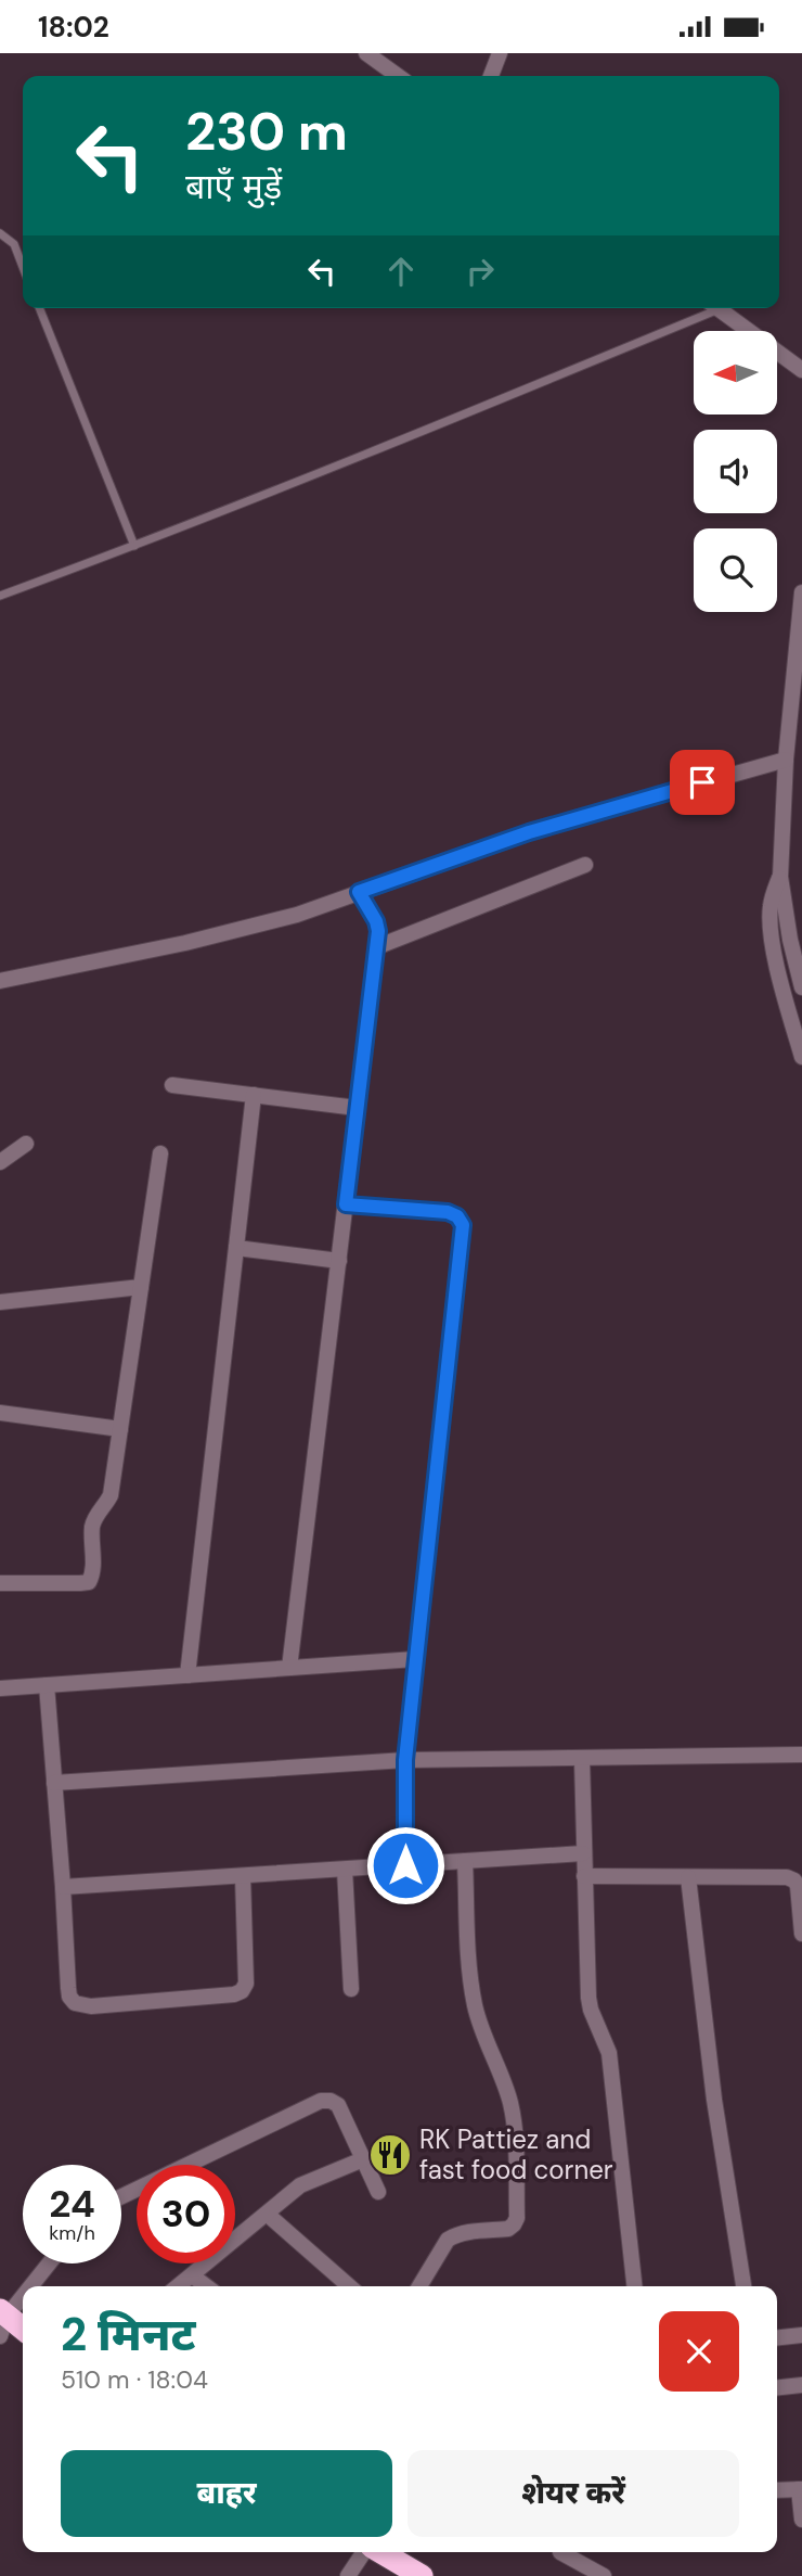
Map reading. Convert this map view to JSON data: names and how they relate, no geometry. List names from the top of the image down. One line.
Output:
{"places":{"restaurant":["RK Pattiez and fast food corner"]},"north":"left","page":{"status":"18:02","turn":["230 m","बाएँ मुड़ें"],"speed":"24 km/h","limit":"30","heading":["2 मिनट","510 m · 18:04"],"buttons":["बाहर","शेयर करें"]}}
